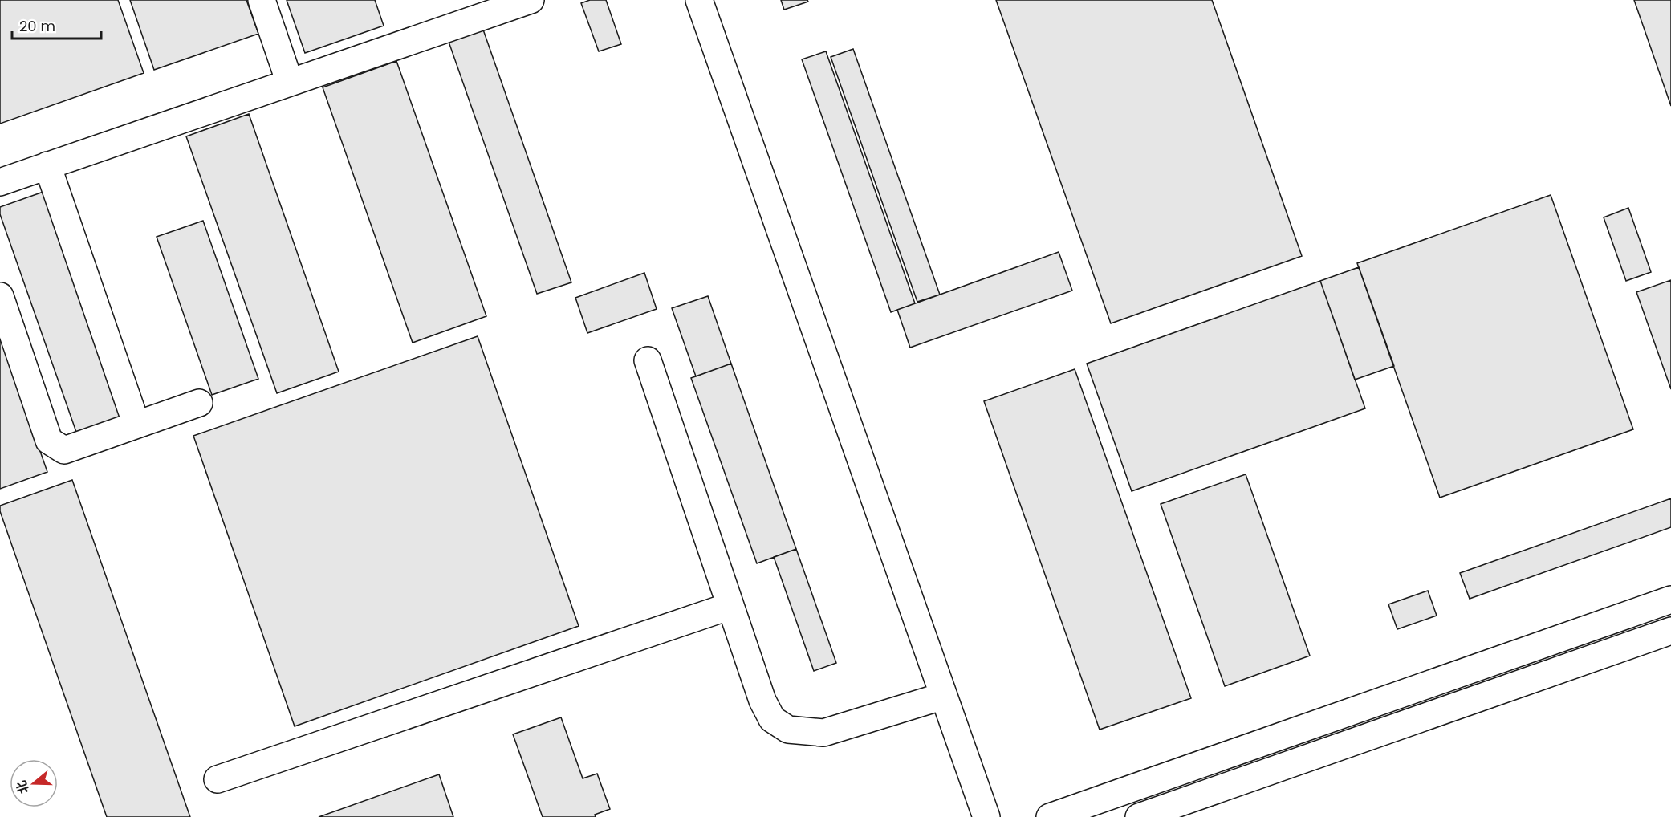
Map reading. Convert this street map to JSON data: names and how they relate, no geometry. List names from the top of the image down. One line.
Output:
{"scale_bar":"20 m","north":"left"}
